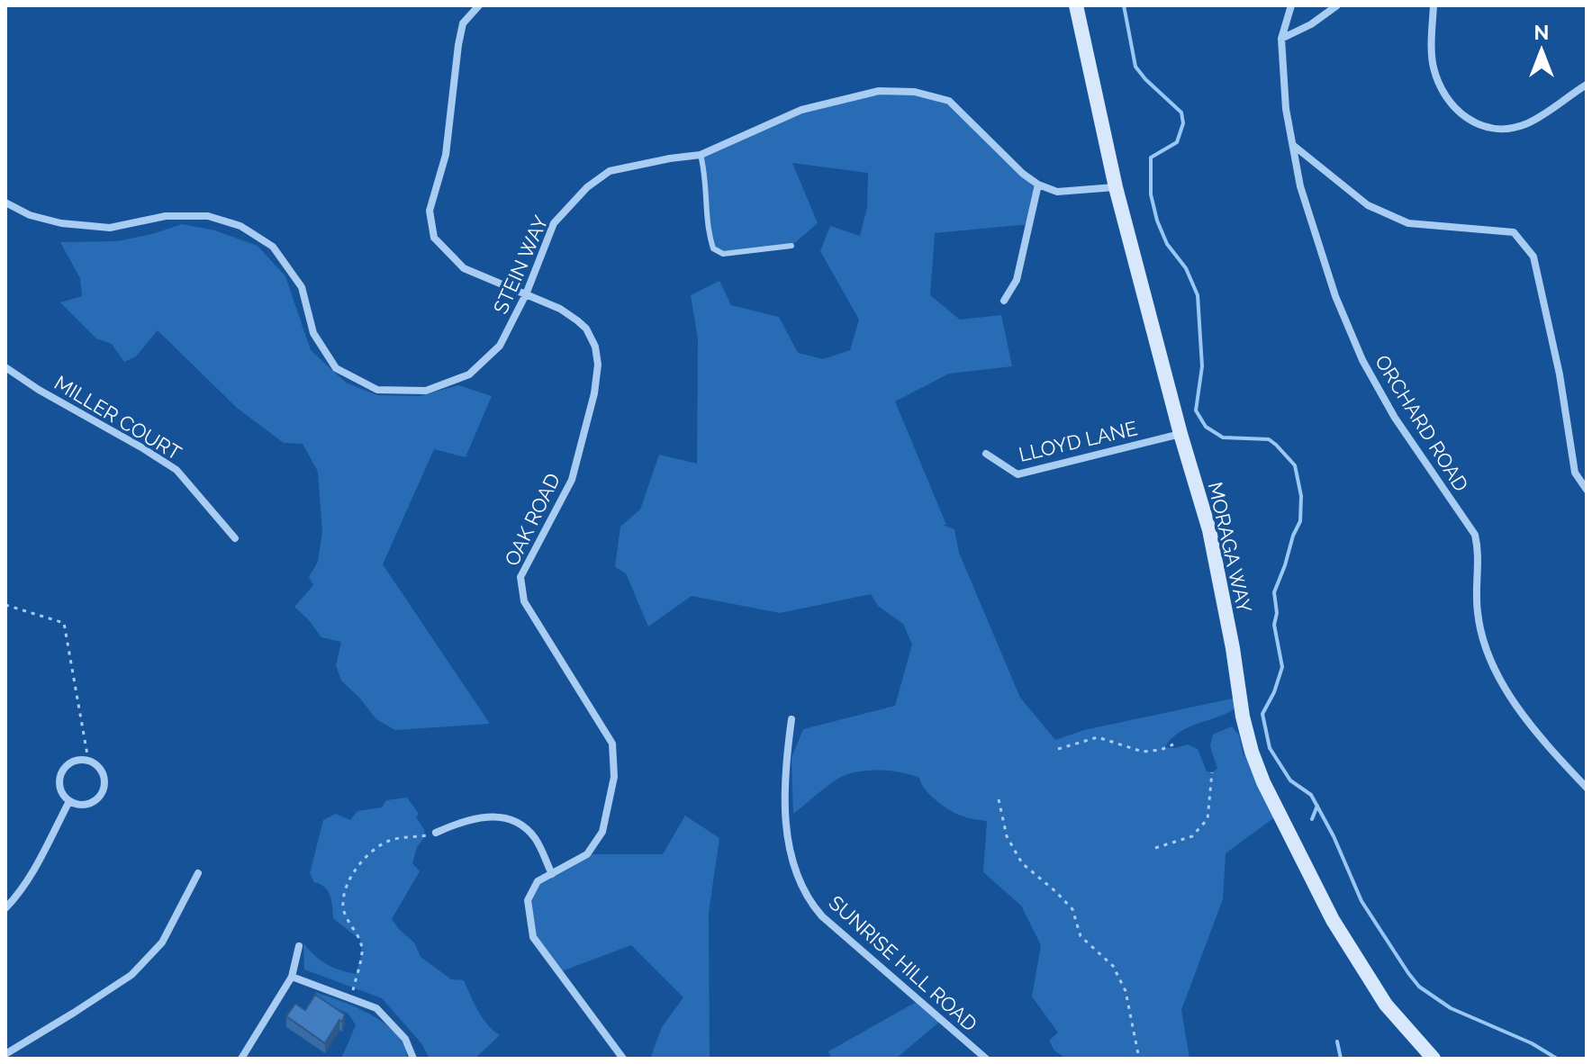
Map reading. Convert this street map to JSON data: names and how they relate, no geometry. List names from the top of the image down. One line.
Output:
{"streets":{"main road":["MORAGA WAY"],"street":["STEIN WAY","MILLER COURT","ORCHARD ROAD","LLOYD LANE","OAK ROAD","SUNRISE HILL ROAD"]},"crossings":[["STEIN WAY","OAK ROAD"],["STEIN WAY","MORAGA WAY"],["LLOYD LANE","MORAGA WAY"]],"north":"top"}
